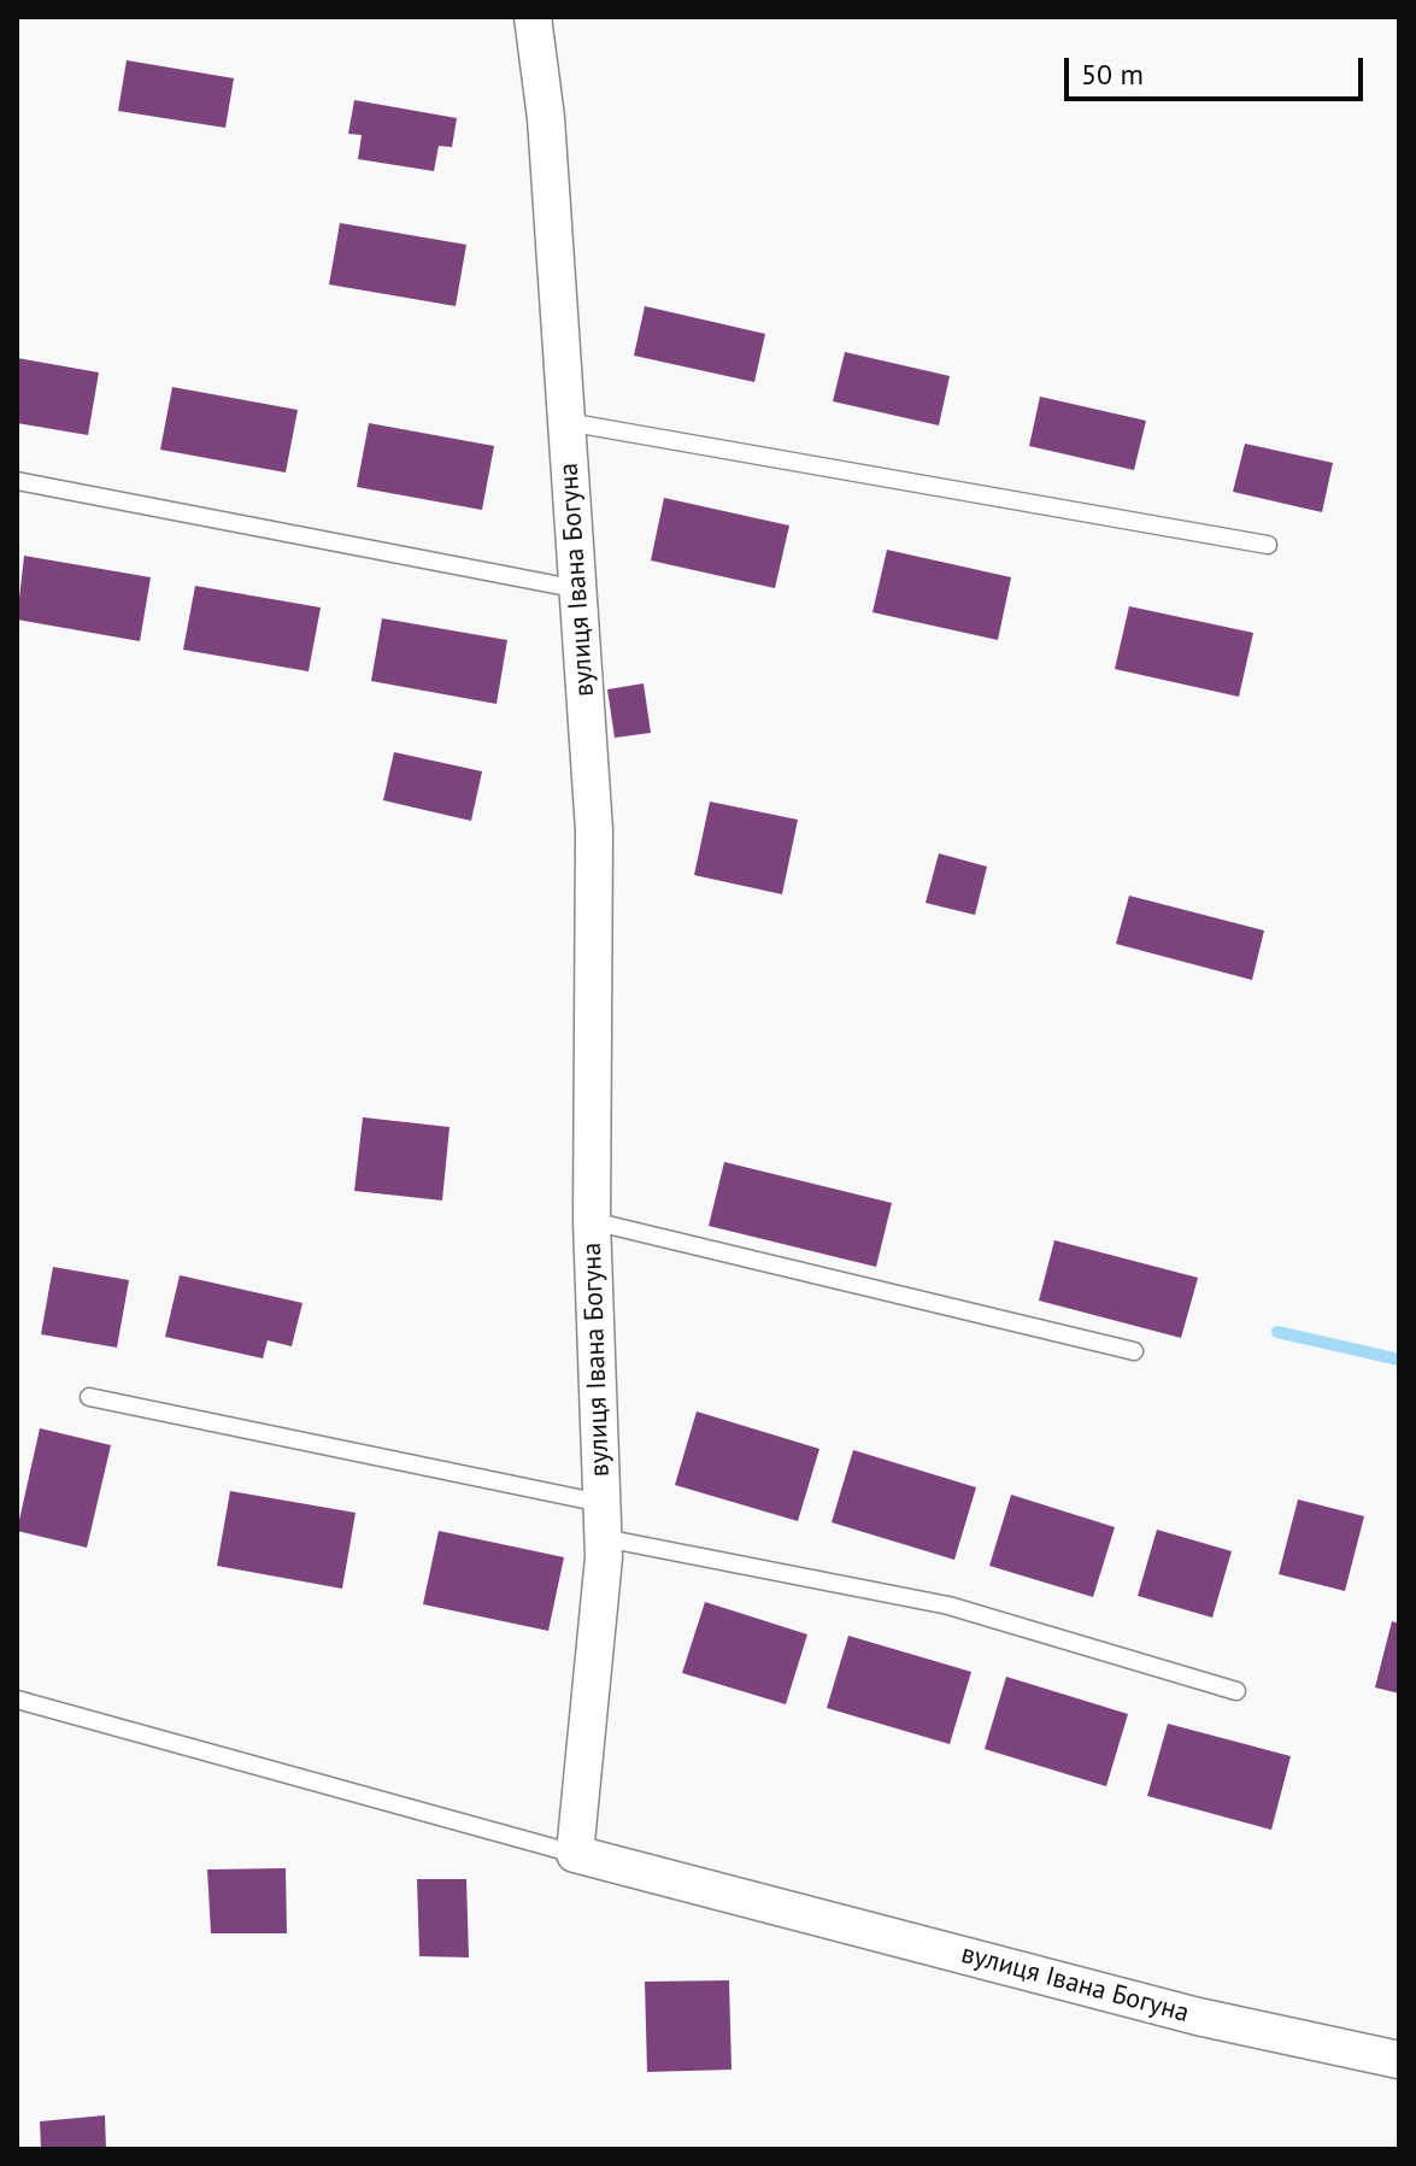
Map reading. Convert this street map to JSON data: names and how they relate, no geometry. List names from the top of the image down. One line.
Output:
{"streets":{"street":["вулиця Івана Богуна"]},"scale_bar":"50 m"}
